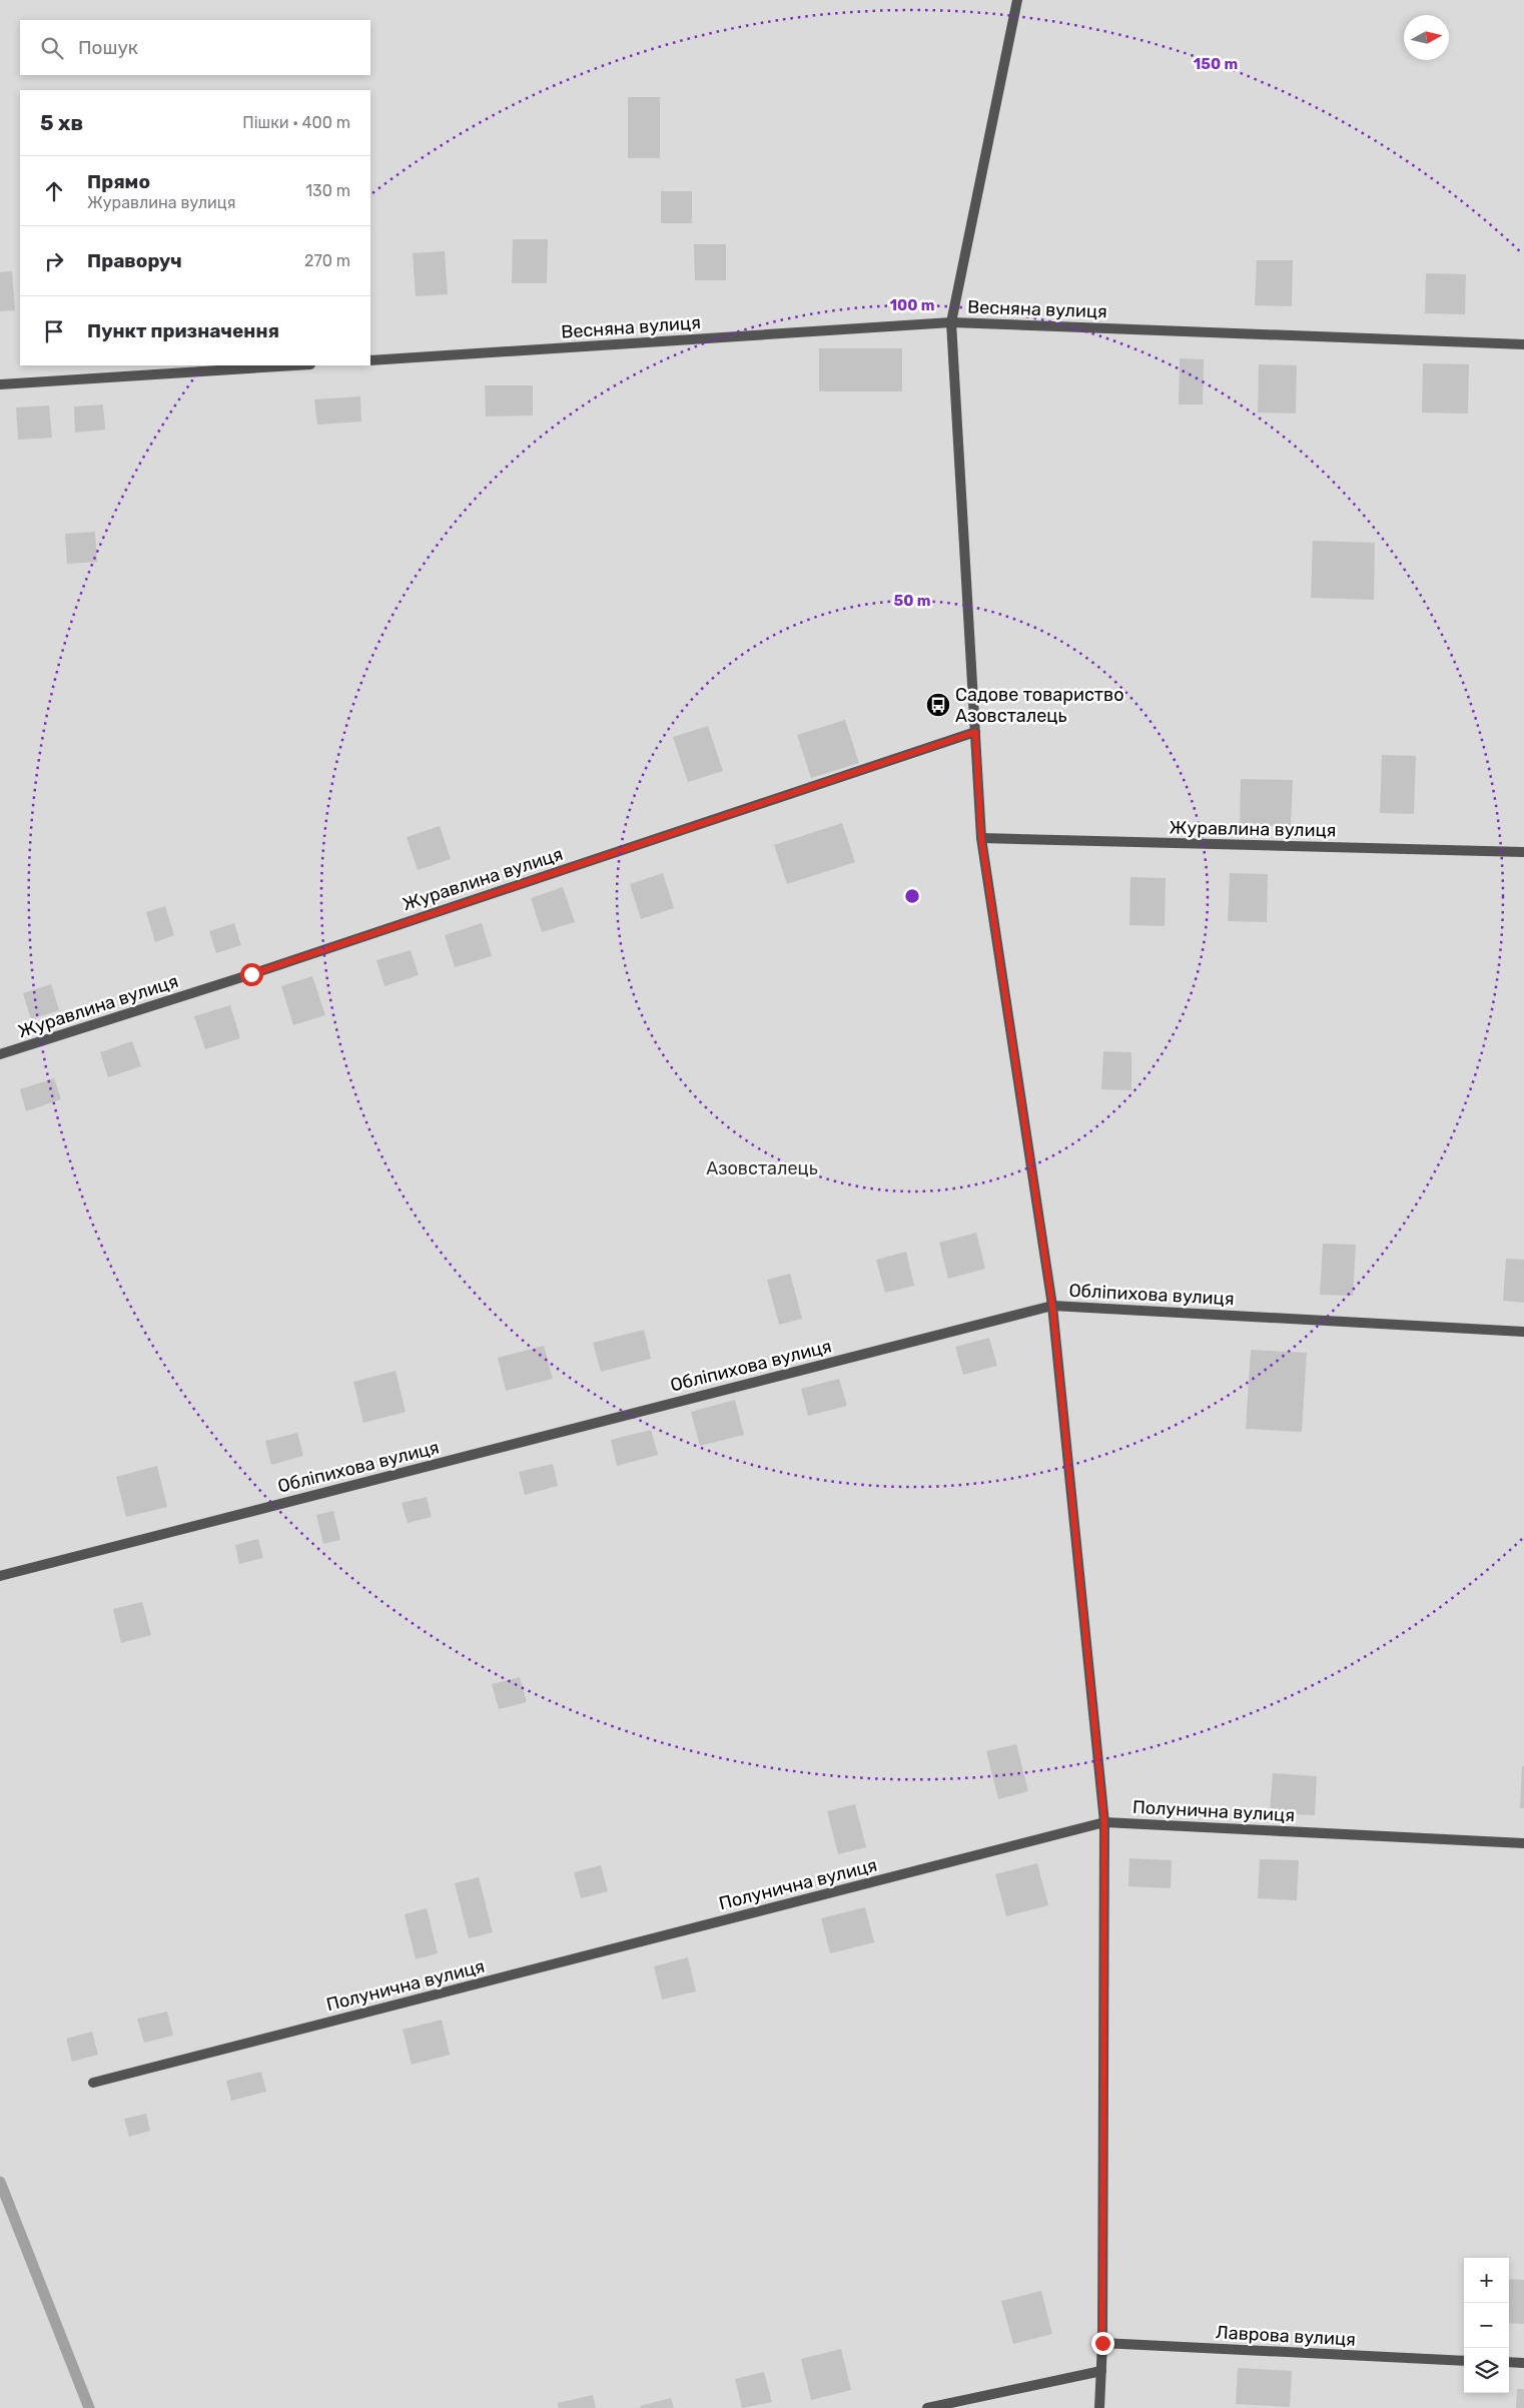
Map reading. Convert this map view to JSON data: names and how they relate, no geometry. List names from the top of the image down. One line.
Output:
{"streets":{"street":["Весняна вулиця","Журавлина вулиця","Обліпихова вулиця","Полунична вулиця","Лаврова вулиця"]},"parks":["Азовсталець"],"places":{"bus stop":["Садове товариство Азовсталець"]},"north":"right","page":{"search":"Пошук","heading":["5 хв","Пішки · 400 m"],"list":[["Прямо","Журавлина вулиця","130 m"],["Праворуч","270 m"],"Пункт призначення"],"map_buttons":["+","−"]},"rings":["150 m","100 m","50 m"]}
